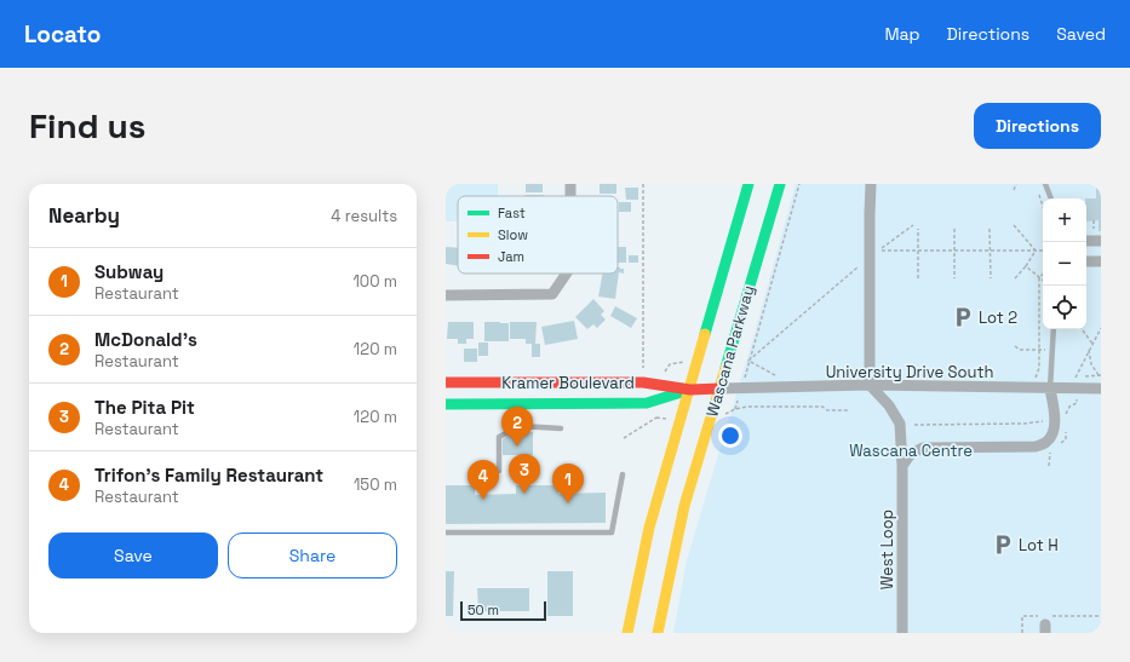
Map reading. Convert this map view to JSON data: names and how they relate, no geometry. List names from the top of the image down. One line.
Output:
{"streets":{"main road":["Wascana Parkway","Kramer Boulevard"],"street":["University Drive South","West Loop"]},"crossings":[["Wascana Parkway","University Drive South"],["Wascana Parkway","Kramer Boulevard"],["University Drive South","Kramer Boulevard"],["University Drive South","West Loop"]],"parks":["Wascana Centre"],"places":{"parking":["Lot 2","Lot H"]},"legend":["Fast","Slow","Jam"],"scale_bar":"50 m","page":{"header":"Locato","nav":["Map","Directions","Saved"],"buttons":["Directions",["Save","Share"]],"title":"Find us","heading":["Nearby","4 results"],"map_buttons":["+","−"],"list":[{"mark":"1","name":"Subway","note":"Restaurant","value":"100 m"},{"mark":"2","name":"McDonald's","note":"Restaurant","value":"120 m"},{"mark":"3","name":"The Pita Pit","note":"Restaurant","value":"120 m"},{"mark":"4","name":"Trifon's Family Restaurant","note":"Restaurant","value":"150 m"}],"pins":["2","3","4","1"],"scale":"50 m"}}
